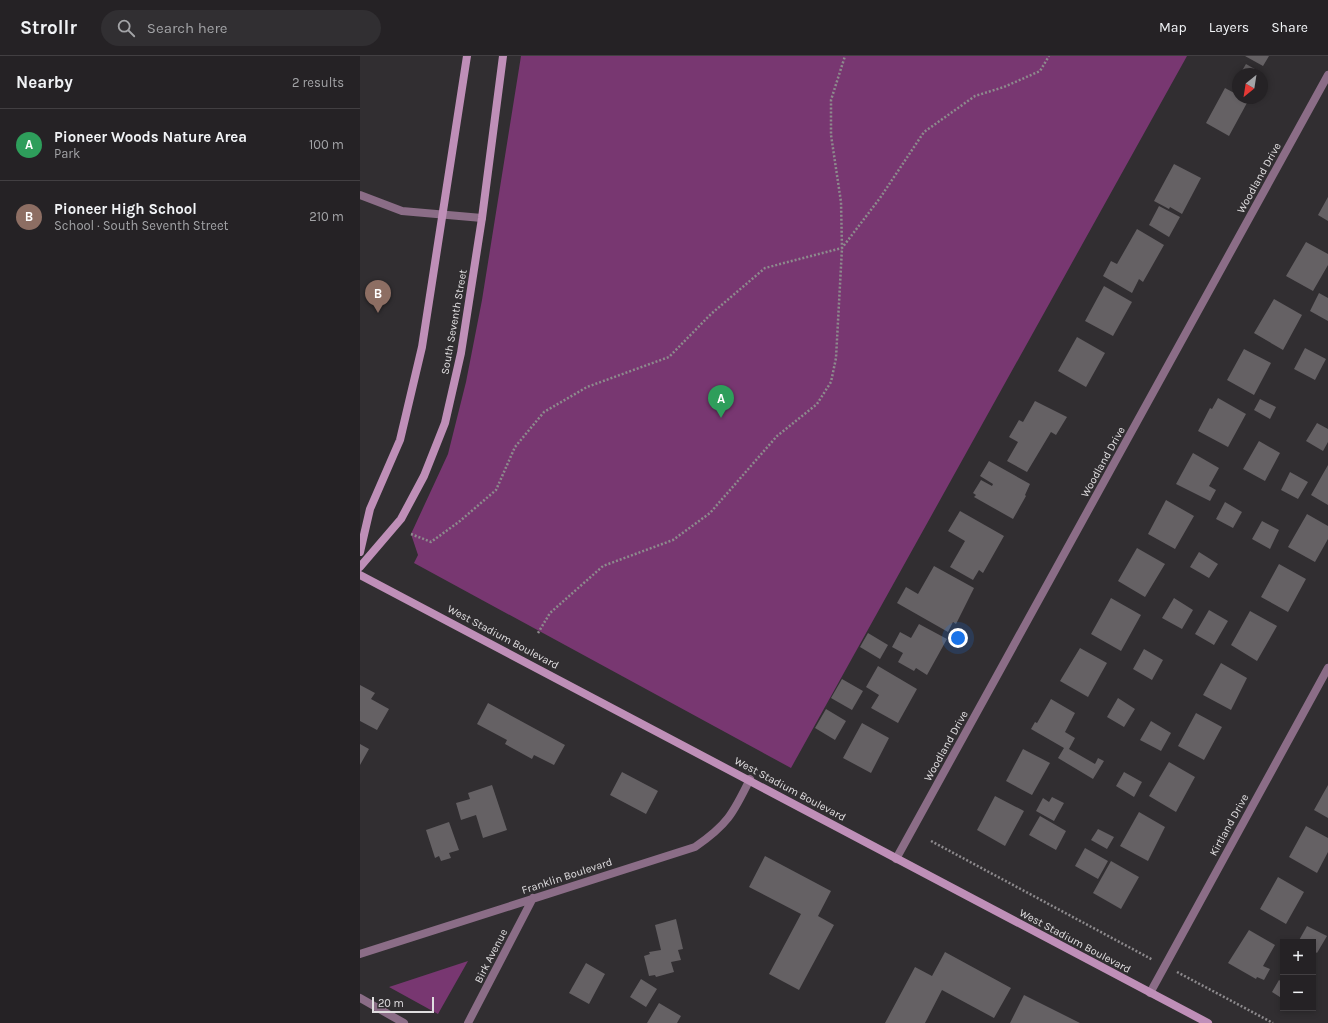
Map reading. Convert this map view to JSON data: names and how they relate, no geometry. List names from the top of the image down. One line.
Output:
{"streets":{"street":["Woodland Drive","South Seventh Street","West Stadium Boulevard","Kirtland Drive","Franklin Boulevard","Birk Avenue"]},"crossings":[["Woodland Drive","West Stadium Boulevard"],["West Stadium Boulevard","Kirtland Drive"],["West Stadium Boulevard","Franklin Boulevard"],["Franklin Boulevard","Birk Avenue"]],"scale_bar":"20 m","north":"bottom left","page":{"header":"Strollr","search":"Search here","nav":["Map","Layers","Share"],"heading":["Nearby","2 results"],"list":[{"mark":"A","name":"Pioneer Woods Nature Area","note":"Park","value":"100 m"},{"mark":"B","name":"Pioneer High School","note":"School · South Seventh Street","value":"210 m"}],"pins":["B","A"],"map_buttons":["+","−"],"scale":"20 m"}}
